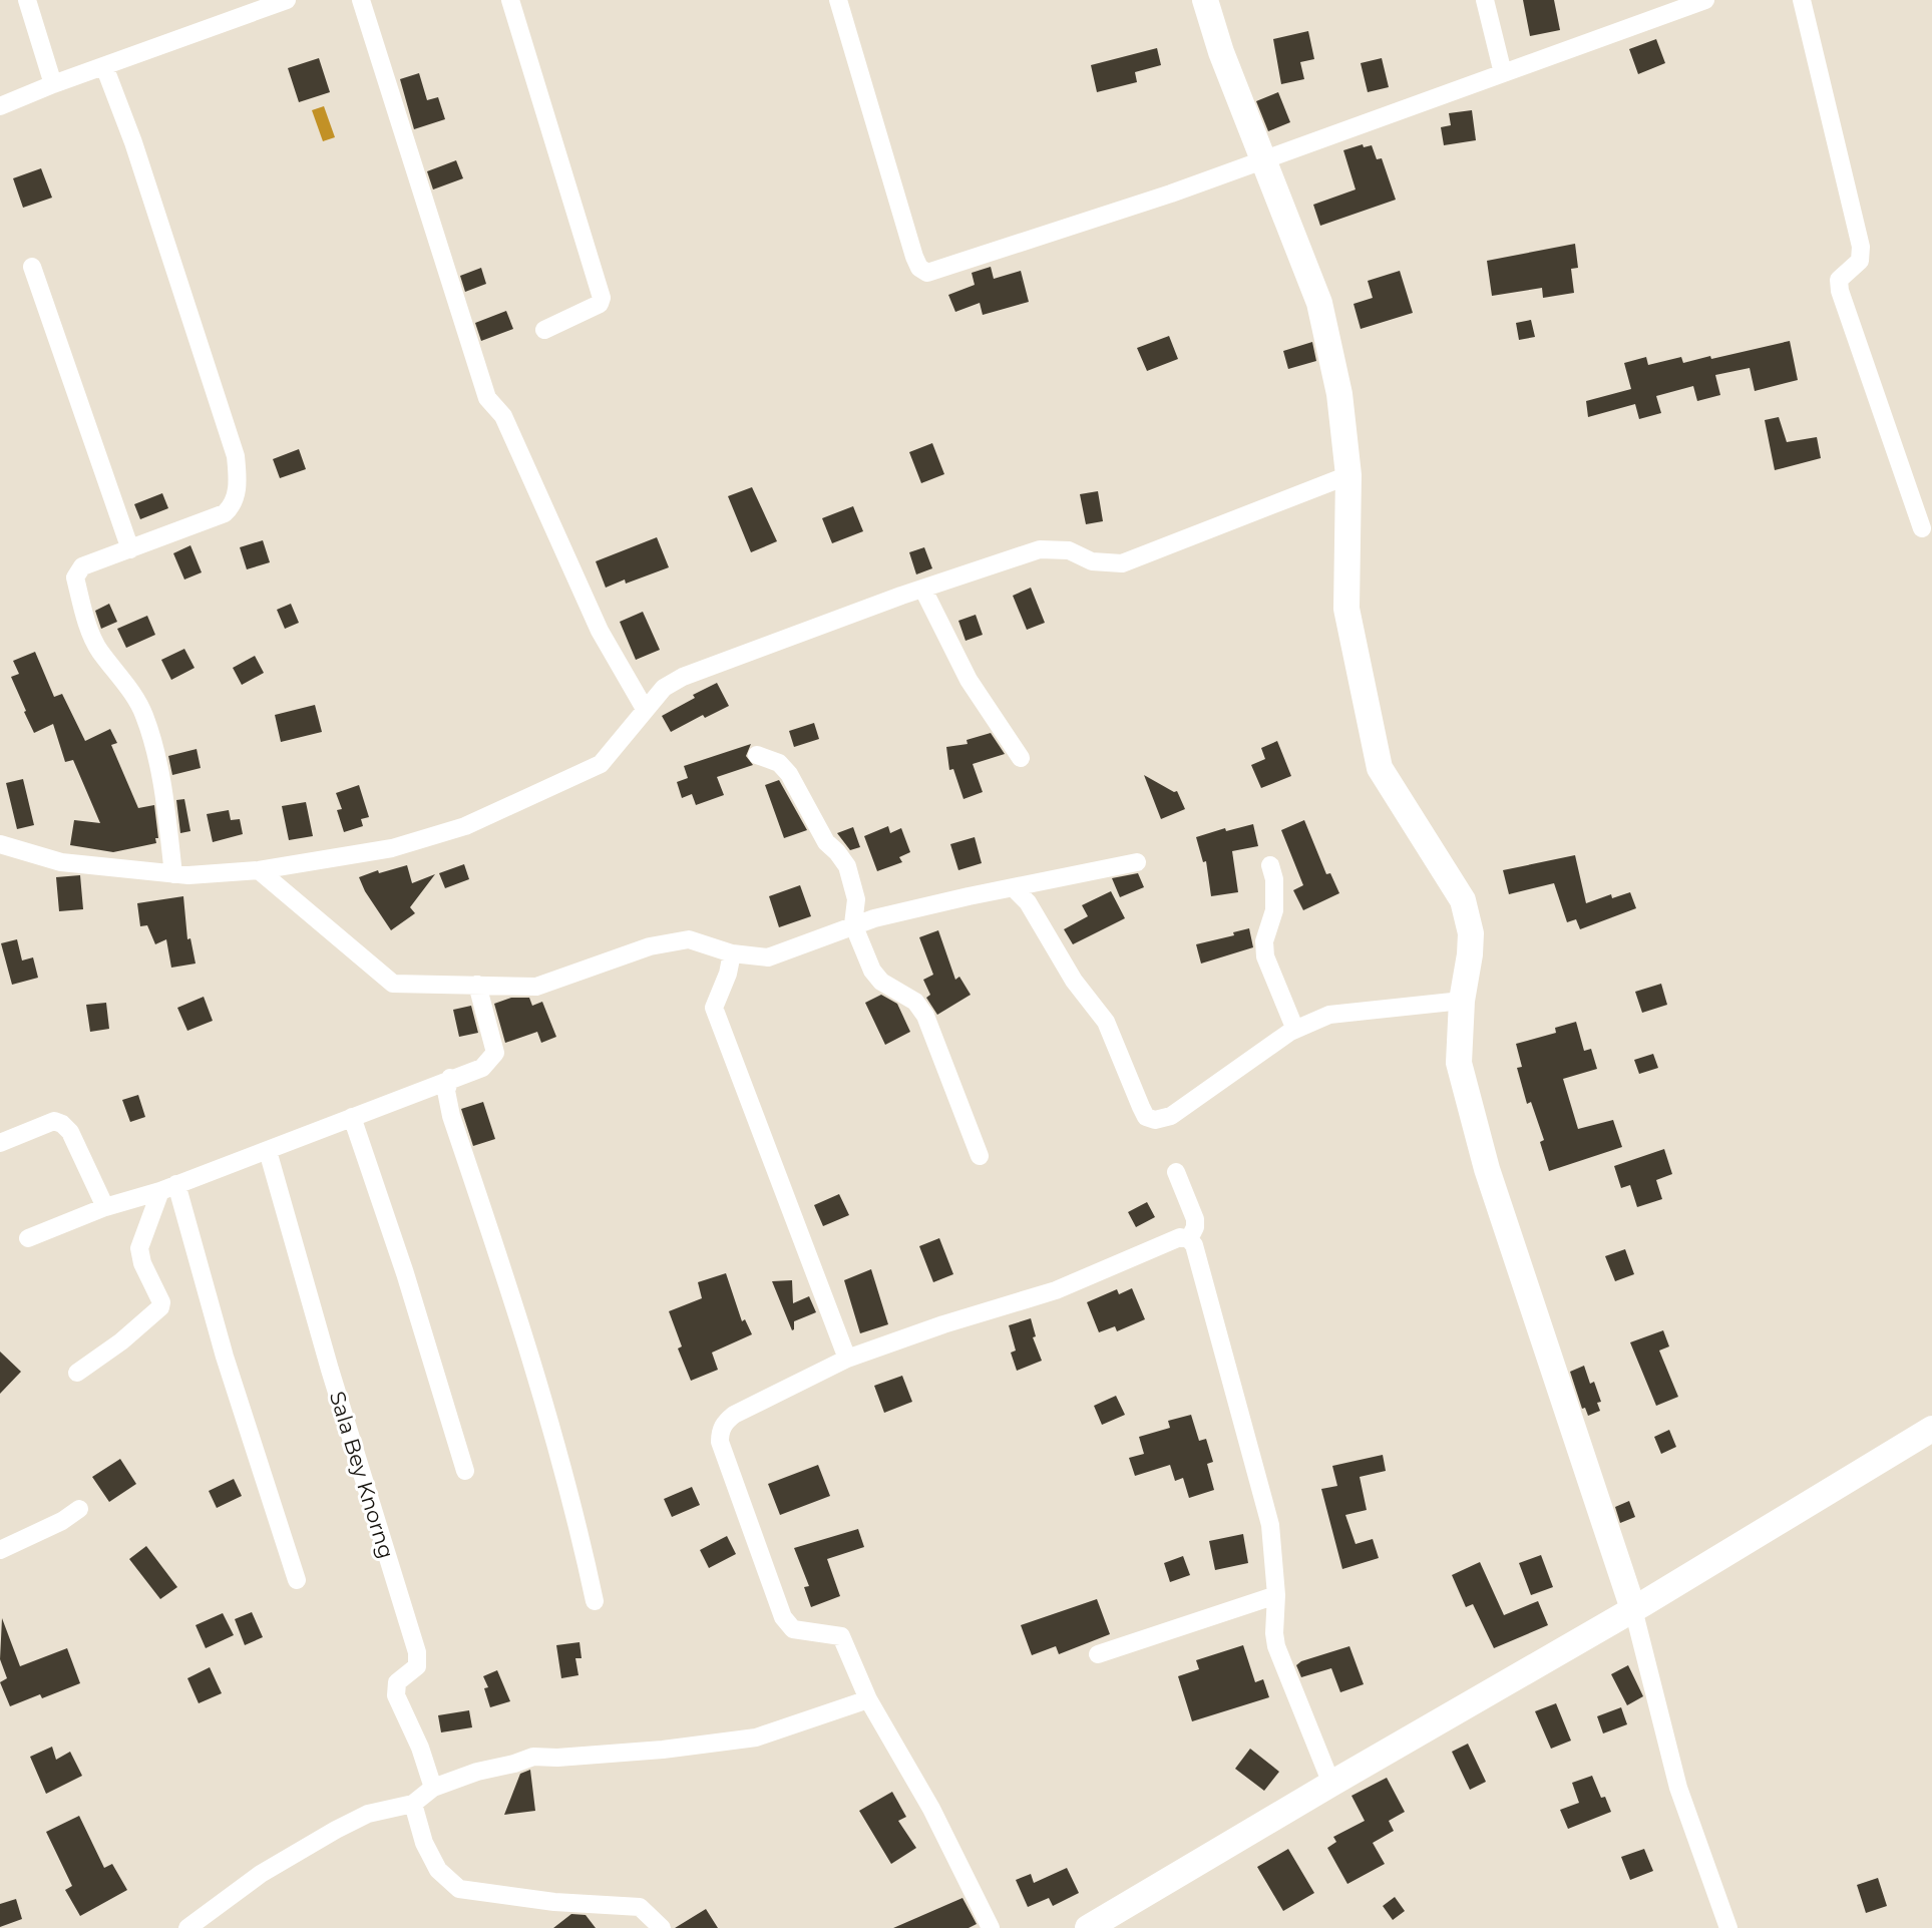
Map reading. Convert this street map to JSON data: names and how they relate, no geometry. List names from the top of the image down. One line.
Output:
{"streets":{"street":["Sala Bey Knorng"]}}
